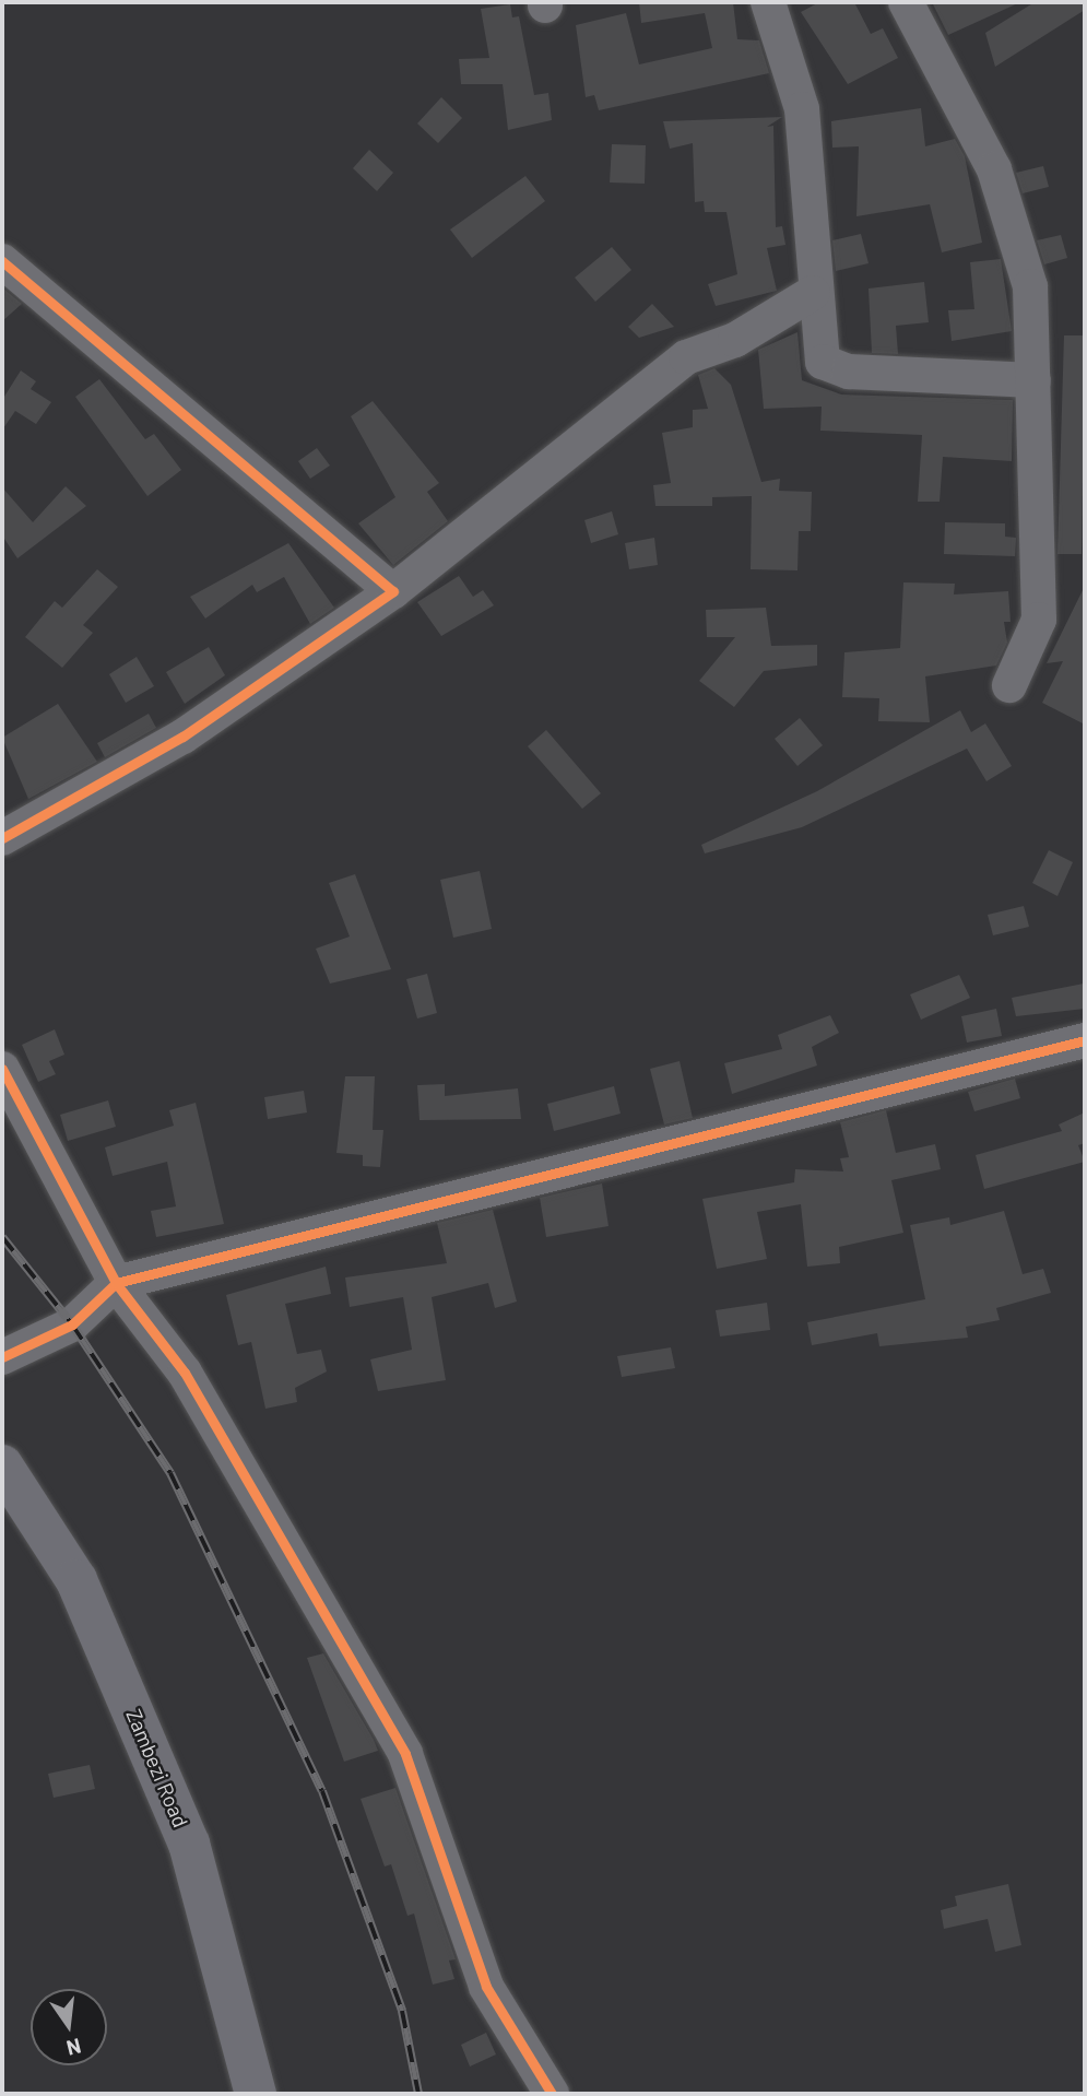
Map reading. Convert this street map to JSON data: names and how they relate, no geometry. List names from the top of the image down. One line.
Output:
{"streets":{"main road":["Zambezi Road"]},"north":"bottom"}
